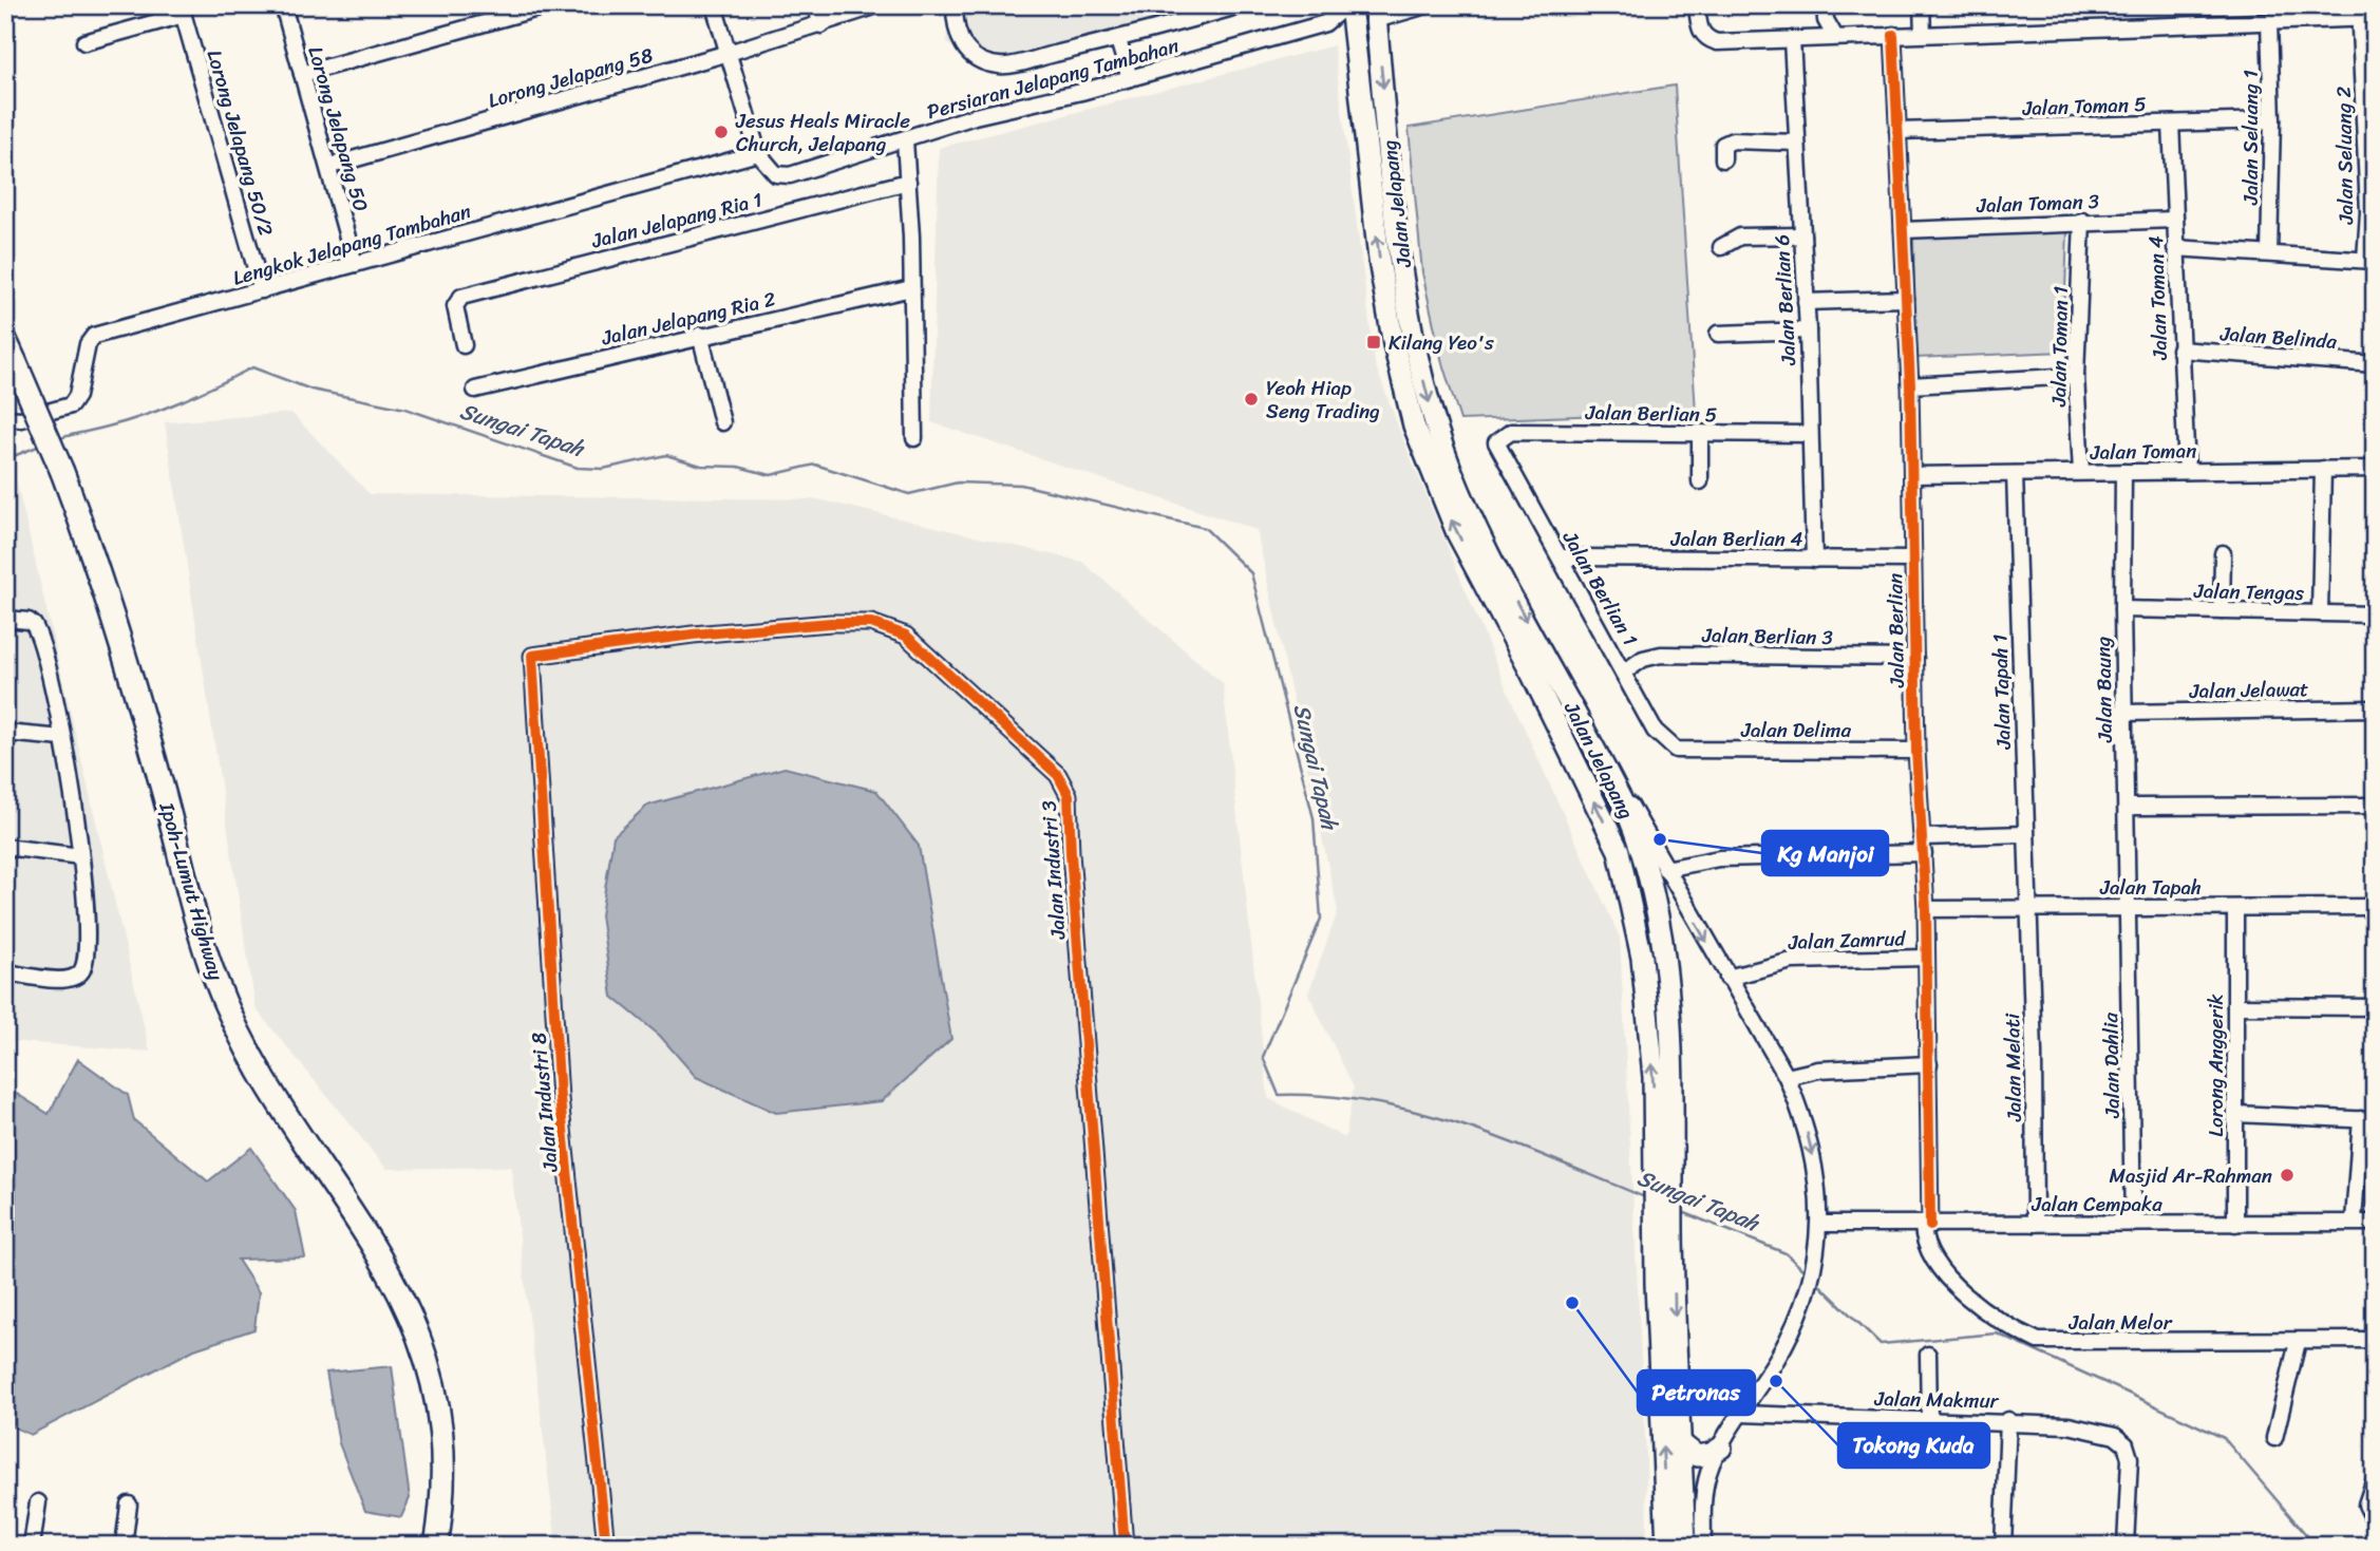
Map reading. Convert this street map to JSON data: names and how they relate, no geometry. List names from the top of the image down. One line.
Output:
{"streets":{"highway":["Ipoh-Lumut Highway"],"main road":["Jalan Jelapang"],"street":["Lorong Jelapang 58","Persiaran Jelapang Tambahan","Jalan Toman 5","Lorong Jelapang 50","Jalan Seluang 1","Lorong Jelapang 50/2","Jalan Seluang 2","Jalan Toman 3","Jalan Jelapang Ria 1","Lengkok Jelapang Tambahan","Jalan Toman 4","Jalan Berlian 6","Jalan Jelapang Ria 2","Jalan Belinda","Jalan Toman 1","Jalan Berlian 5","Jalan Toman","Jalan Berlian 4","Jalan Berlian 1","Jalan Tengas","Jalan Berlian","Jalan Berlian 3","Jalan Baung","Jalan Jelawat","Jalan Tapah 1","Jalan Delima","Jalan Industri 3","Jalan Tapah","Jalan Zamrud","Jalan Dahlia","Lorong Anggerik","Jalan Melati","Jalan Industri 8","Jalan Cempaka","Jalan Melor","Jalan Makmur"]},"crossings":[["Lorong Jelapang 58","Lorong Jelapang 50"],["Persiaran Jelapang Tambahan","Jalan Jelapang"],["Persiaran Jelapang Tambahan","Lengkok Jelapang Tambahan"],["Jalan Toman 5","Jalan Seluang 1"],["Jalan Toman 5","Jalan Toman 4"],["Jalan Toman 5","Jalan Berlian"],["Lorong Jelapang 50","Lengkok Jelapang Tambahan"],["Lorong Jelapang 50/2","Lengkok Jelapang Tambahan"],["Jalan Toman 3","Jalan Toman 4"],["Jalan Toman 3","Jalan Toman 1"],["Jalan Toman 3","Jalan Berlian"],["Jalan Toman 4","Jalan Belinda"],["Jalan Toman 4","Jalan Toman"],["Jalan Berlian 6","Jalan Berlian 5"],["Jalan Berlian 6","Jalan Berlian 4"],["Jalan Toman 1","Jalan Toman"],["Jalan Berlian 5","Jalan Berlian 1"],["Jalan Toman","Jalan Berlian"],["Jalan Toman","Jalan Baung"],["Jalan Toman","Jalan Tapah 1"],["Jalan Berlian 4","Jalan Berlian 1"],["Jalan Berlian 4","Jalan Berlian"],["Jalan Berlian 1","Jalan Berlian 3"],["Jalan Berlian 1","Jalan Delima"],["Jalan Tengas","Jalan Baung"],["Jalan Berlian","Jalan Berlian 3"],["Jalan Berlian","Jalan Delima"],["Jalan Berlian","Jalan Tapah"],["Jalan Berlian","Jalan Zamrud"],["Jalan Berlian","Jalan Cempaka"],["Jalan Berlian","Jalan Melor"],["Jalan Baung","Jalan Jelawat"],["Jalan Baung","Jalan Tapah"],["Jalan Baung","Jalan Dahlia"],["Jalan Tapah 1","Jalan Tapah"],["Jalan Tapah 1","Jalan Melati"],["Jalan Industri 3","Jalan Industri 8"],["Jalan Tapah","Jalan Dahlia"],["Jalan Tapah","Lorong Anggerik"],["Jalan Tapah","Jalan Melati"],["Jalan Dahlia","Jalan Cempaka"],["Lorong Anggerik","Jalan Cempaka"],["Jalan Melati","Jalan Cempaka"],["Jalan Cempaka","Jalan Melor"]],"water":["Sungai Tapah"],"places":{"other":["Jesus Heals Miracle Church, Jelapang","Yeoh Hiap Seng Trading","Kg Manjoi","Masjid Ar-Rahman","Petronas","Tokong Kuda"],"transit":["Kilang Yeo's"]}}
